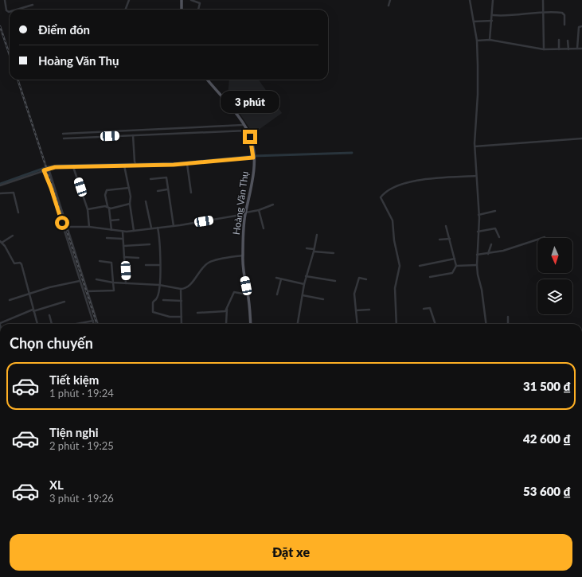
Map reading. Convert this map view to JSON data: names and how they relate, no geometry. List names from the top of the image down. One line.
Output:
{"streets":{"main road":["Hoàng Văn Thụ"]},"north":"bottom","page":{"banner":["Điểm đón","Hoàng Văn Thụ"],"bubble":"3 phút","heading":"Chọn chuyến","list":[{"name":"Tiết kiệm","note":"1 phút · 19:24","value":"31 500 ₫"},{"name":"Tiện nghi","note":"2 phút · 19:25","value":"42 600 ₫"},{"name":"XL","note":"3 phút · 19:26","value":"53 600 ₫"}],"buttons":"Đặt xe"}}
